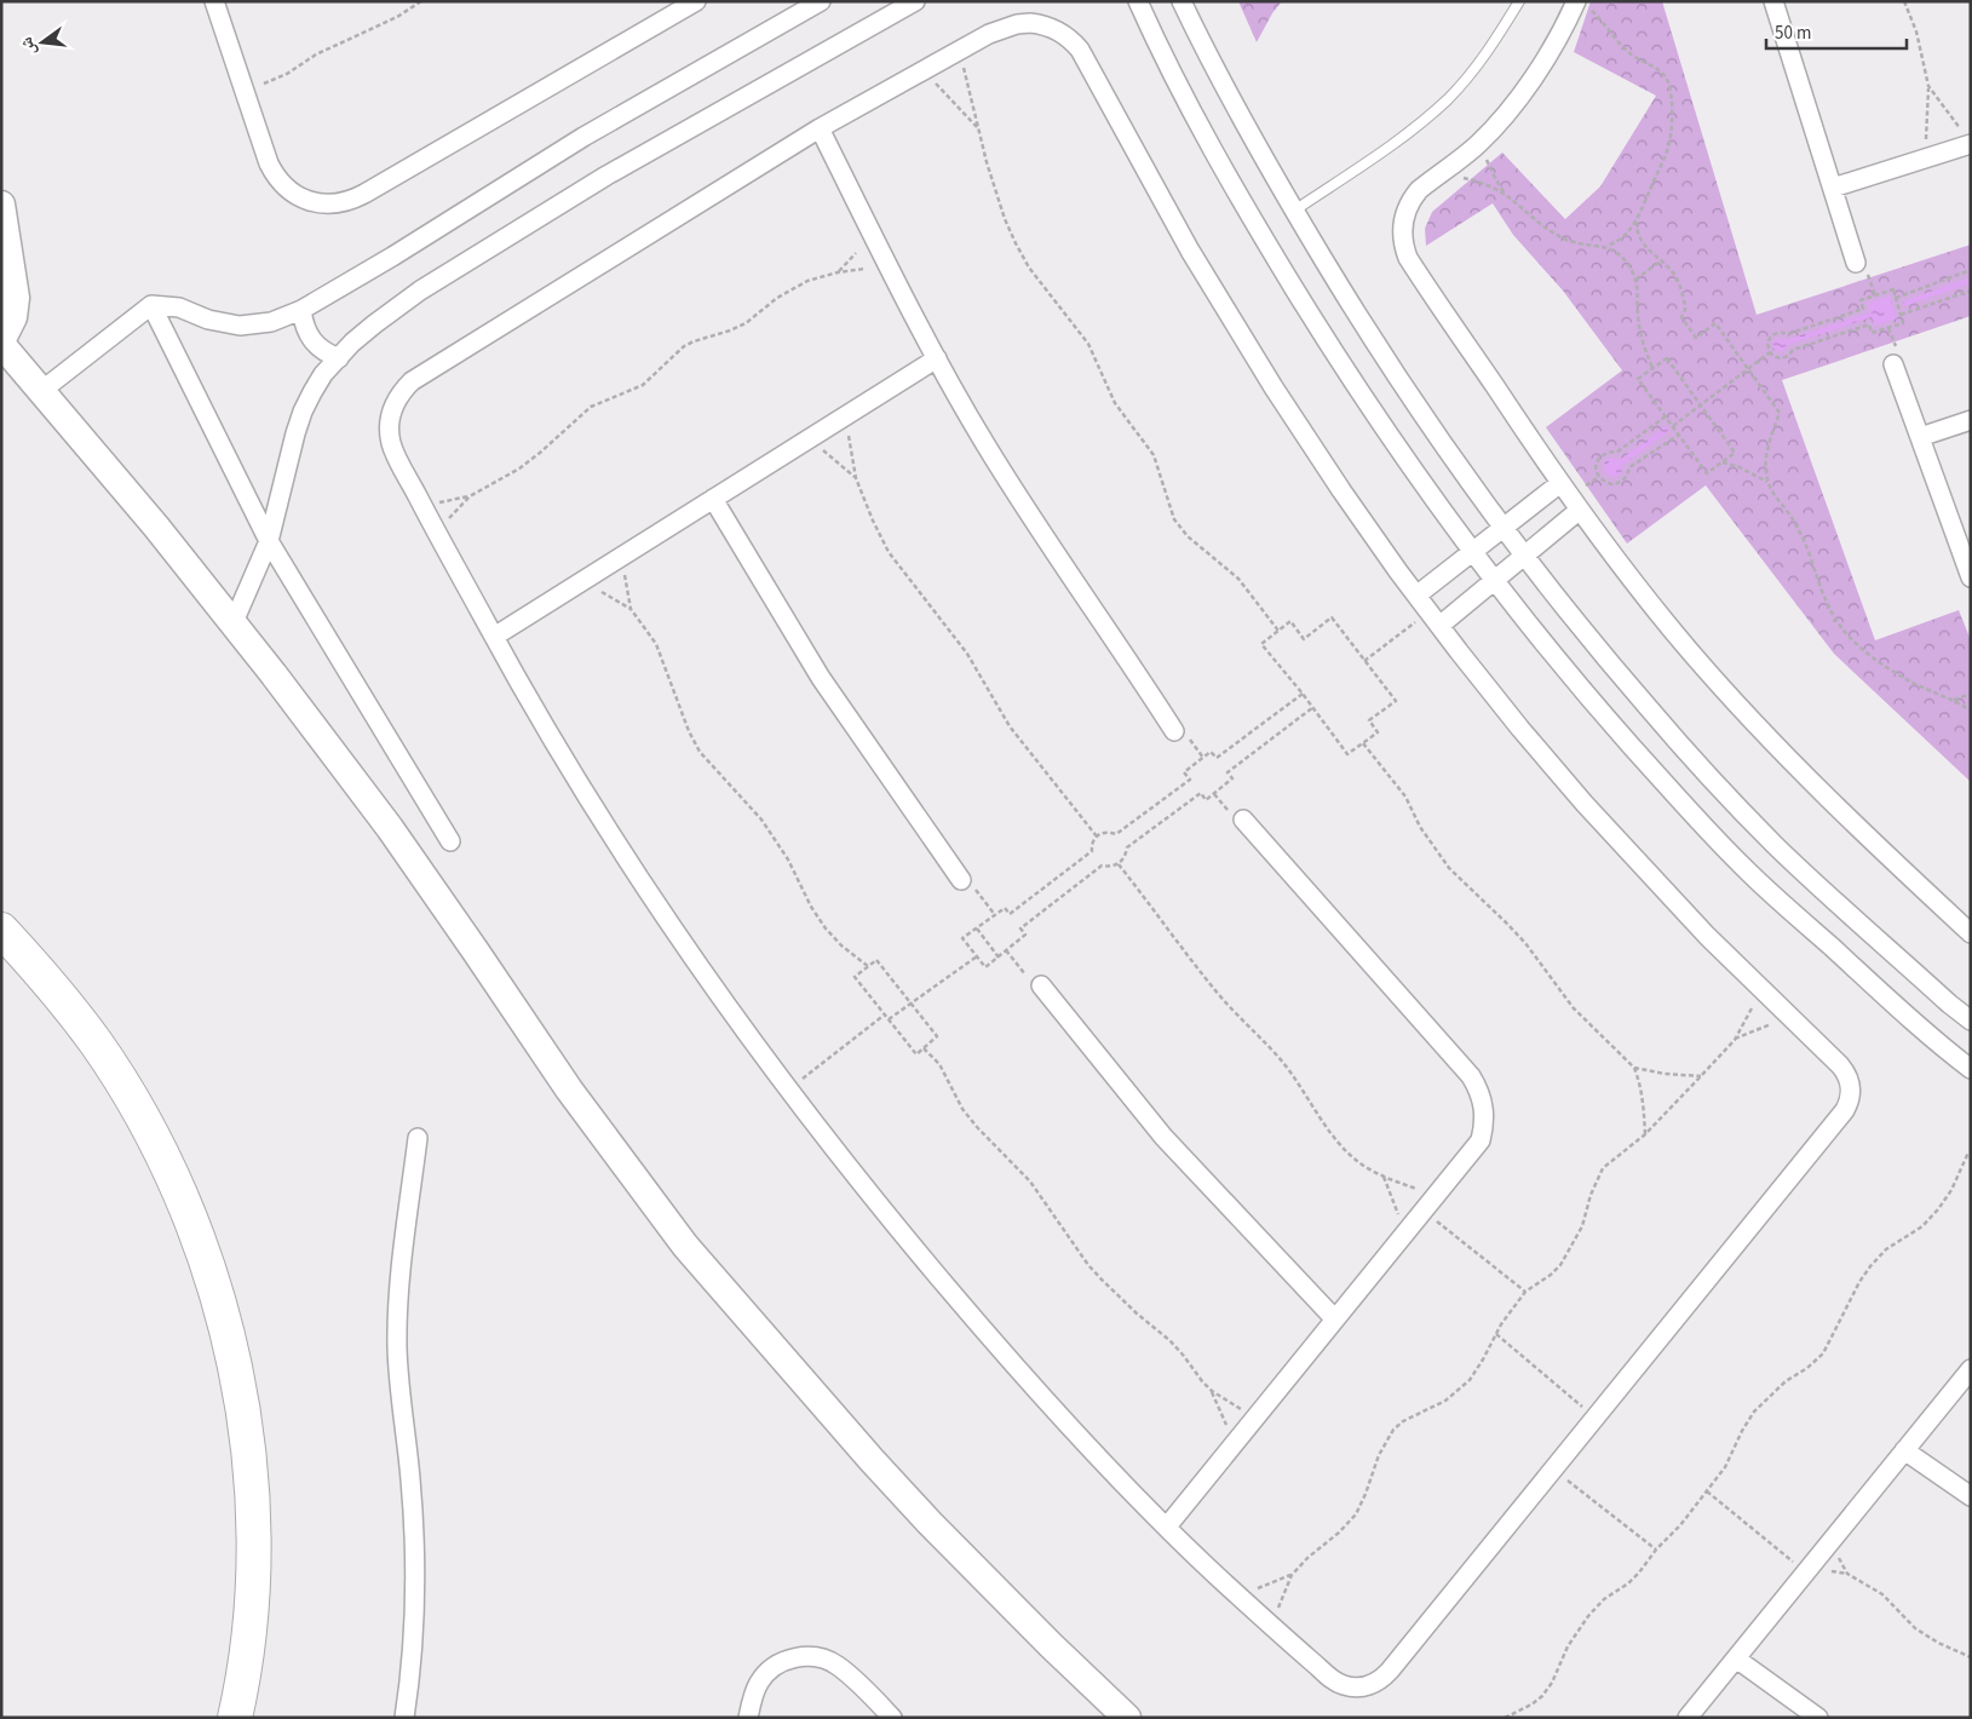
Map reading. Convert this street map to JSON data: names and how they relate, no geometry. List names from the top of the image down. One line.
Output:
{"scale_bar":"50 m","north":"left"}
